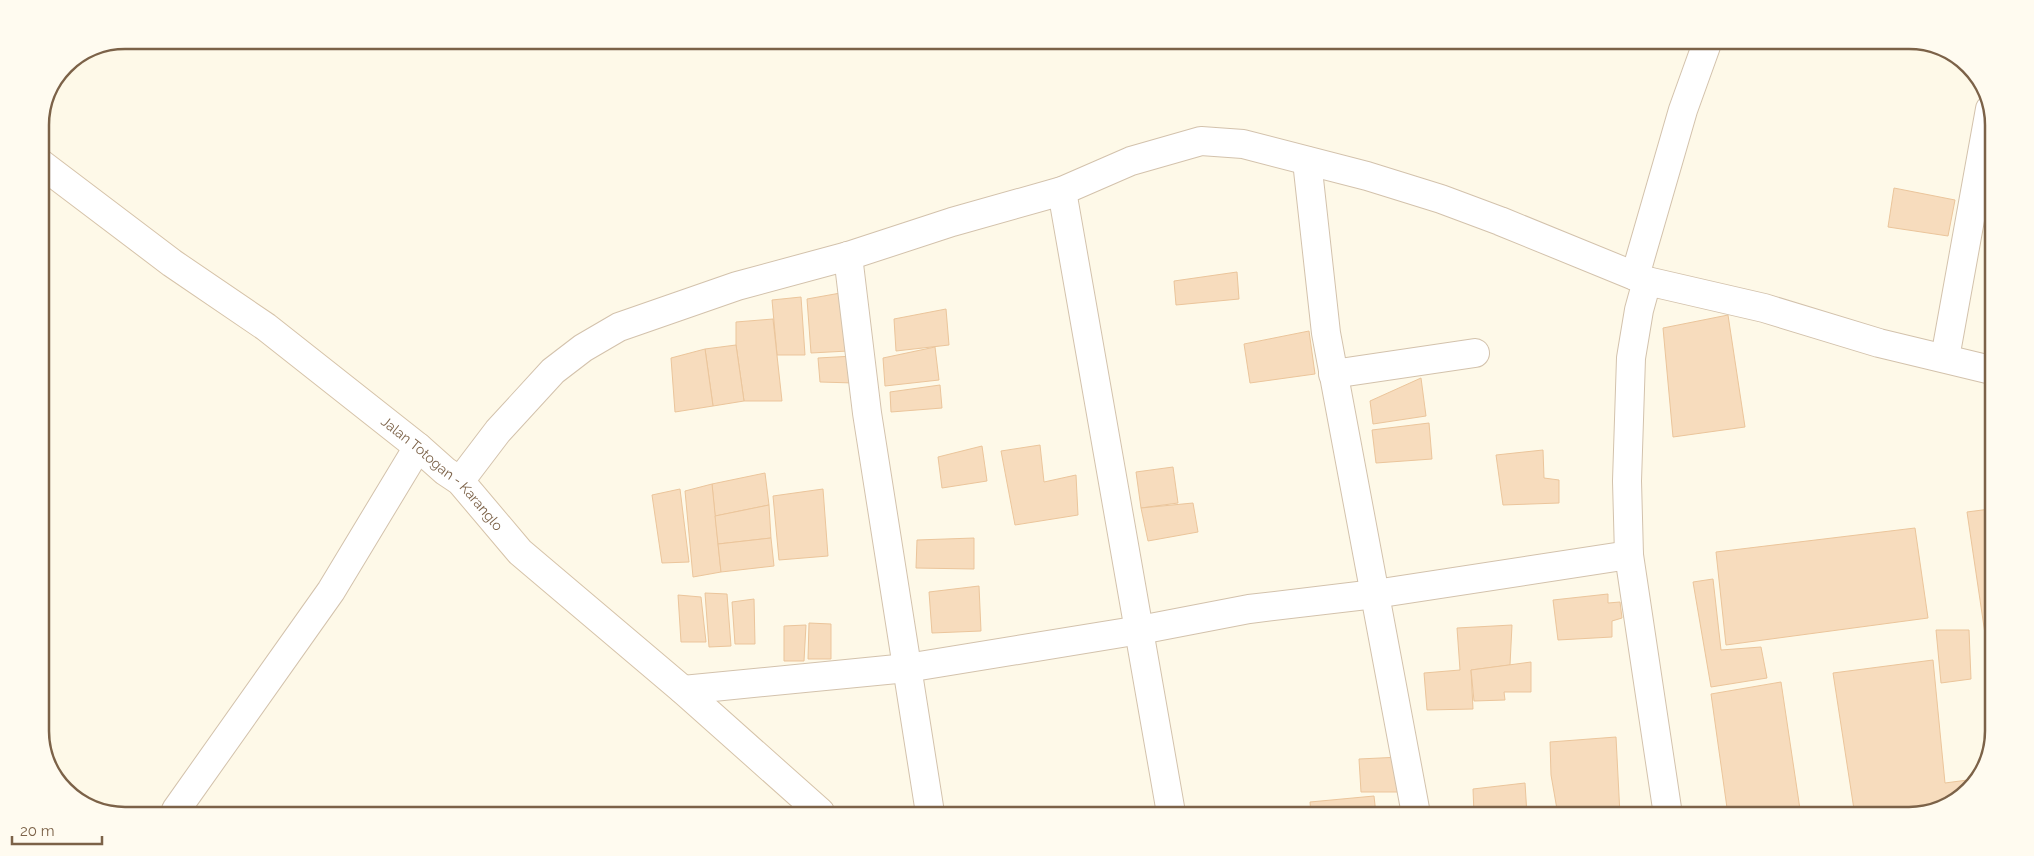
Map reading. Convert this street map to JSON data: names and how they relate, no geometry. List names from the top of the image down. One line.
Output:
{"streets":{"street":["Jalan Totogan - Karanglo"]},"scale_bar":"20 m"}
